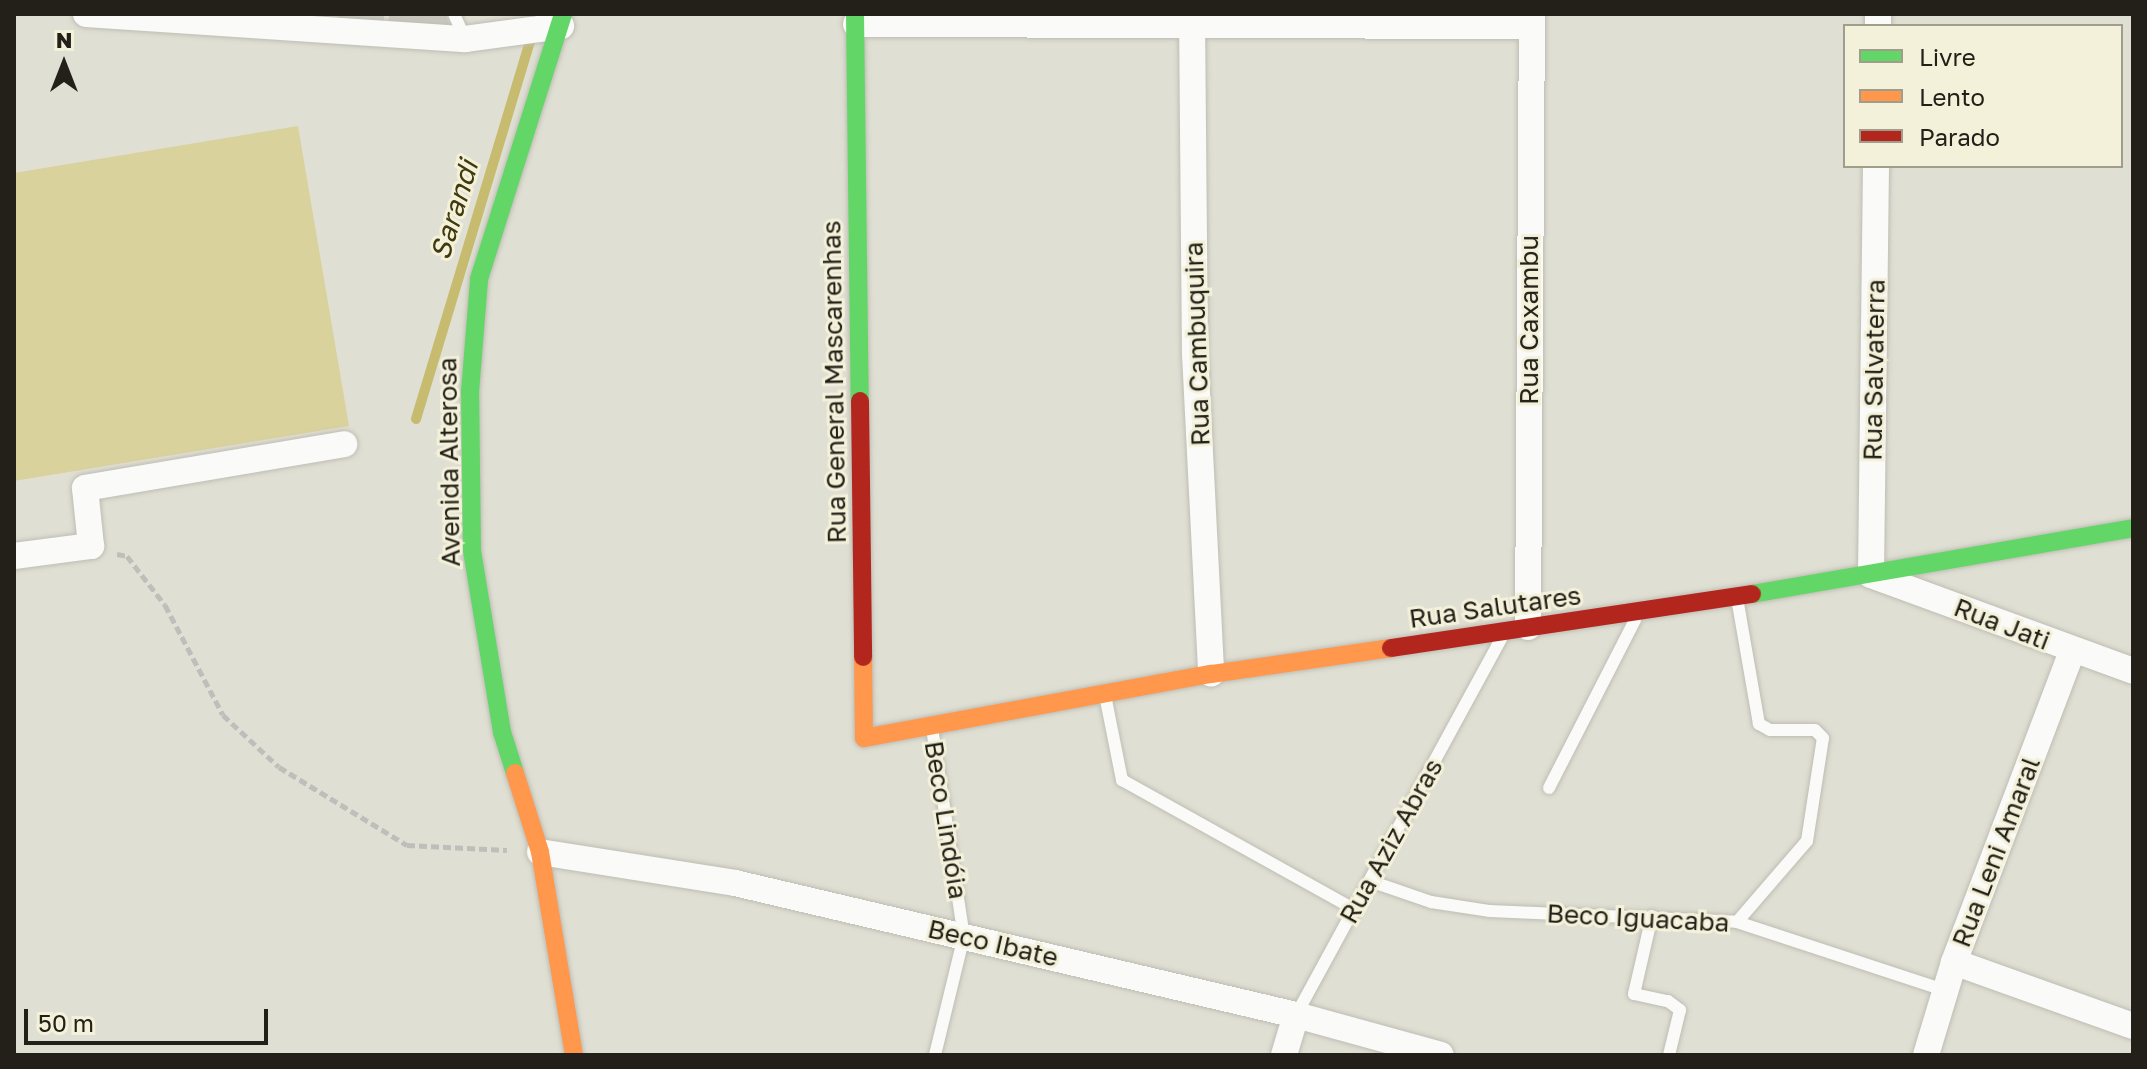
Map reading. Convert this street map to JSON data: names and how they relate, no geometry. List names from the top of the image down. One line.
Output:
{"streets":{"street":["Rua Caxambu","Rua Cambuquira","Rua Salvaterra","Rua General Mascarenhas","Avenida Alterosa","Rua Salutares","Rua Jati","Rua Aziz Abras","Rua Leni Amaral","Beco Ibate"],"lane":["Beco Lindóia","Beco Iguacaba"]},"crossings":[["Rua Caxambu","Rua Salutares"],["Rua Caxambu","Rua Aziz Abras"],["Rua Cambuquira","Rua Salutares"],["Rua Salvaterra","Rua Salutares"],["Rua Salvaterra","Rua Jati"],["Rua General Mascarenhas","Rua Salutares"],["Avenida Alterosa","Beco Ibate"],["Rua Salutares","Rua Jati"],["Rua Salutares","Beco Lindóia"],["Rua Salutares","Rua Aziz Abras"],["Rua Jati","Rua Leni Amaral"],["Beco Lindóia","Beco Ibate"],["Rua Aziz Abras","Beco Iguacaba"],["Rua Aziz Abras","Beco Ibate"],["Rua Leni Amaral","Beco Iguacaba"]],"water":["Sarandi"],"legend":["Livre","Lento","Parado"],"scale_bar":"50 m","north":"top"}
